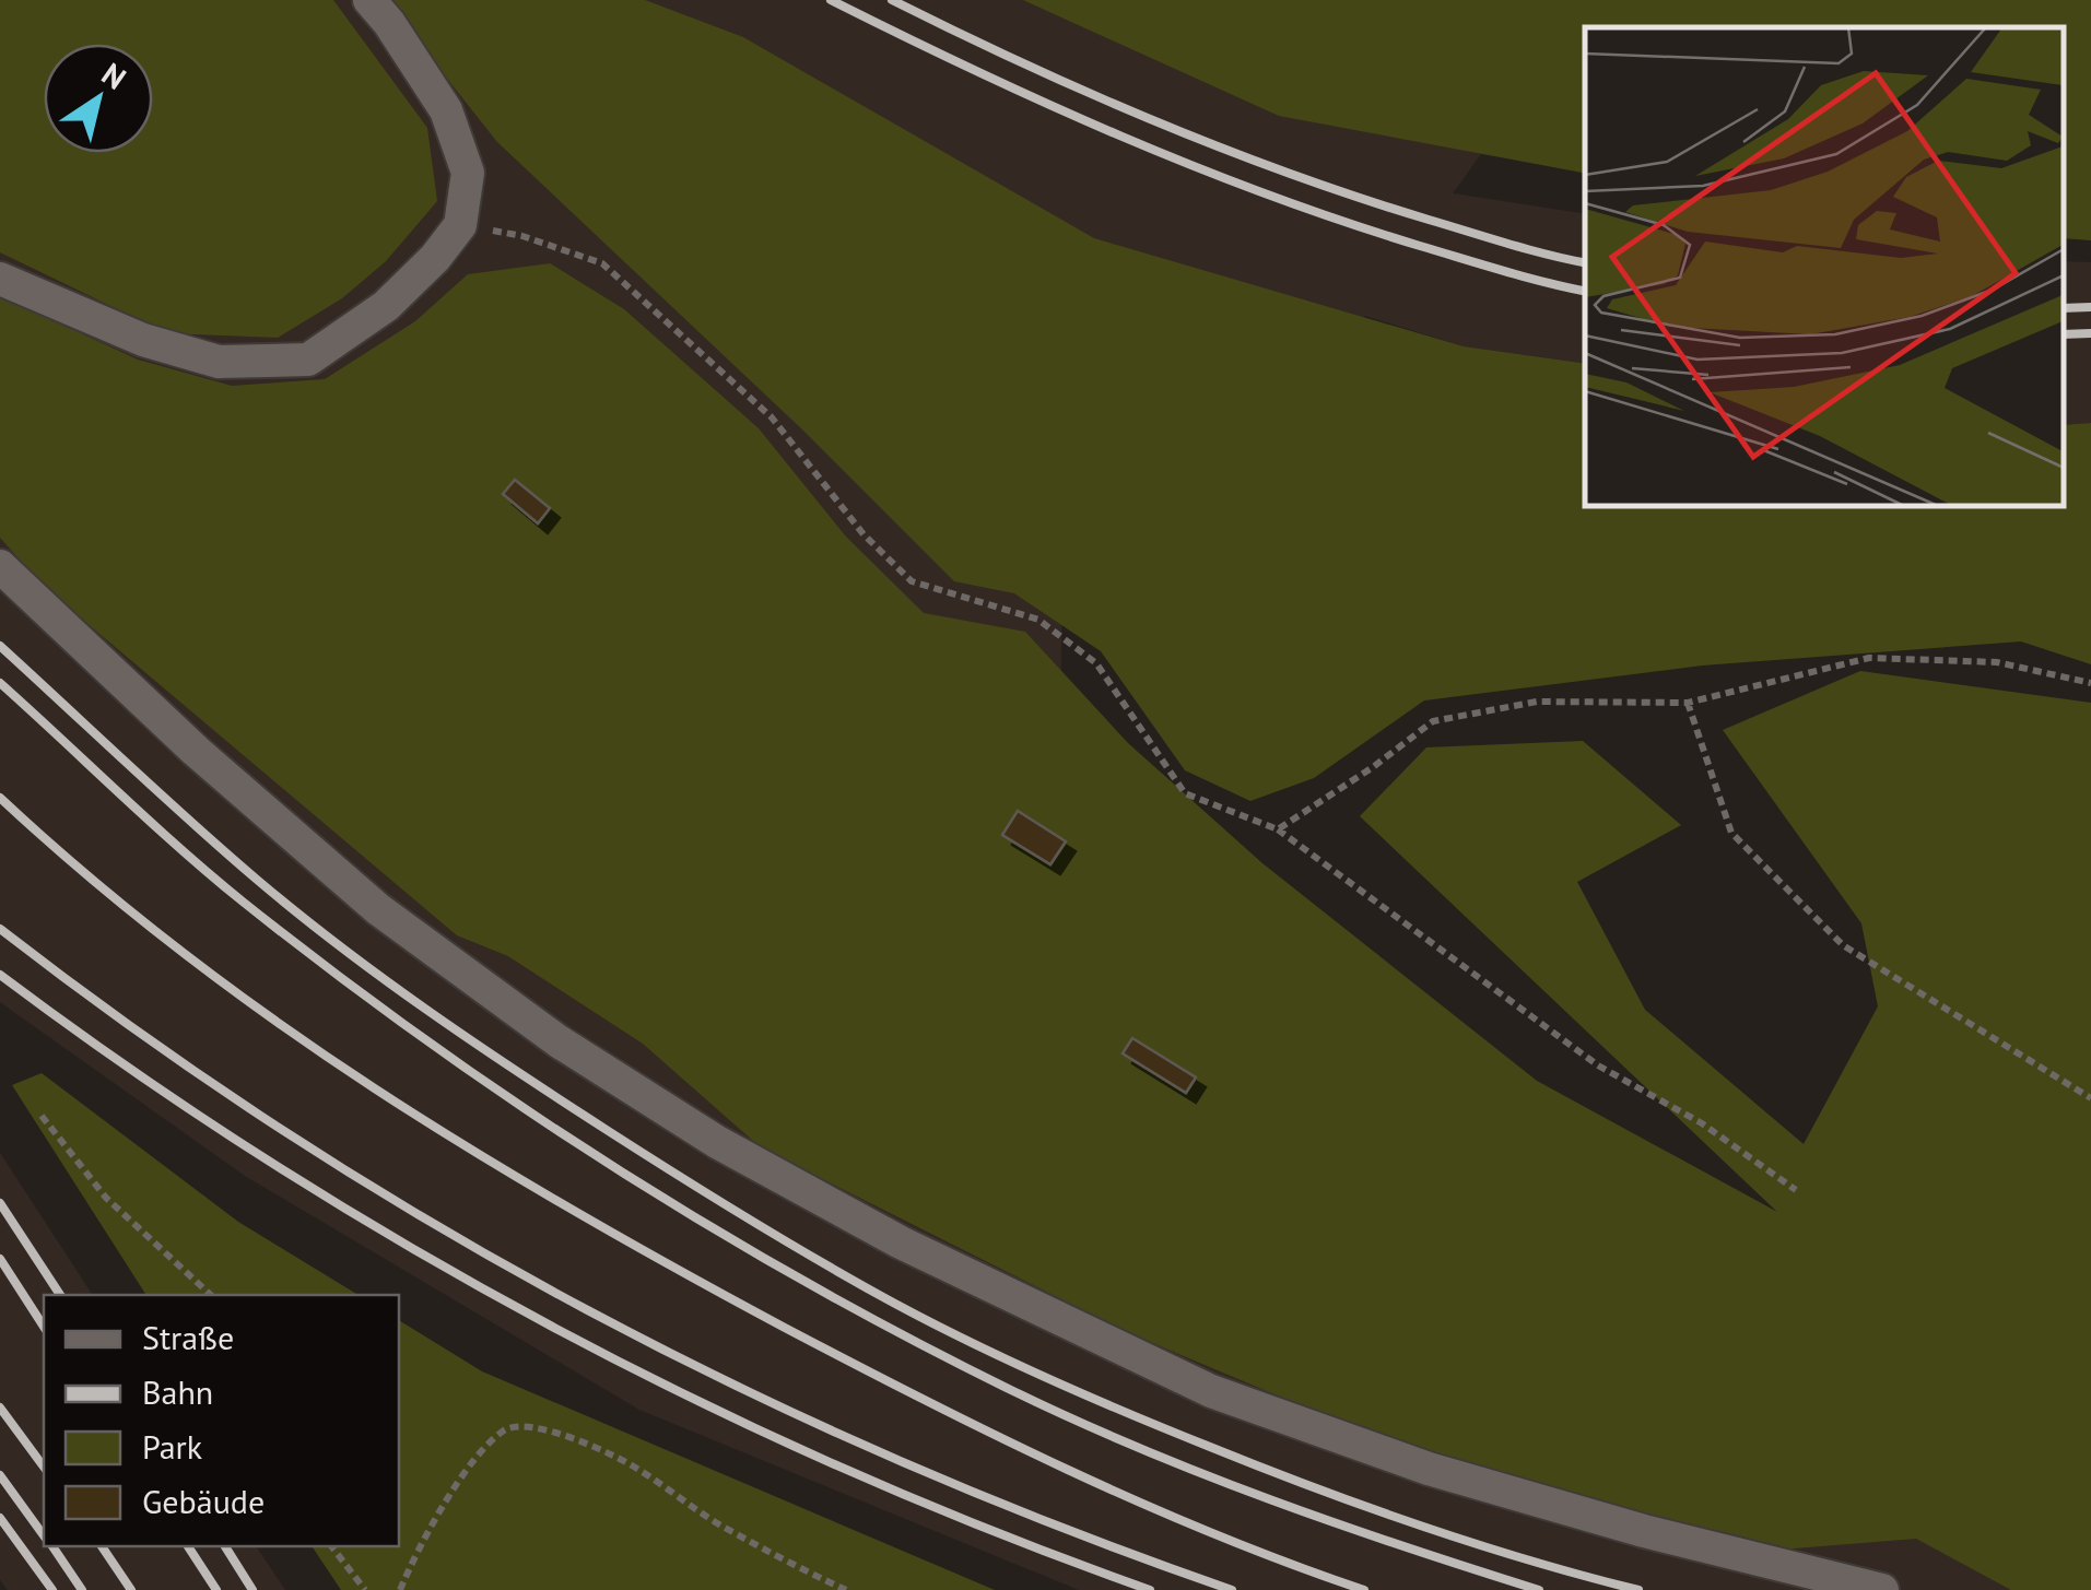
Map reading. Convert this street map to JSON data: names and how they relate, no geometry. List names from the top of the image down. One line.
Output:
{"legend":["Straße","Bahn","Park","Gebäude"],"north":"top right"}
